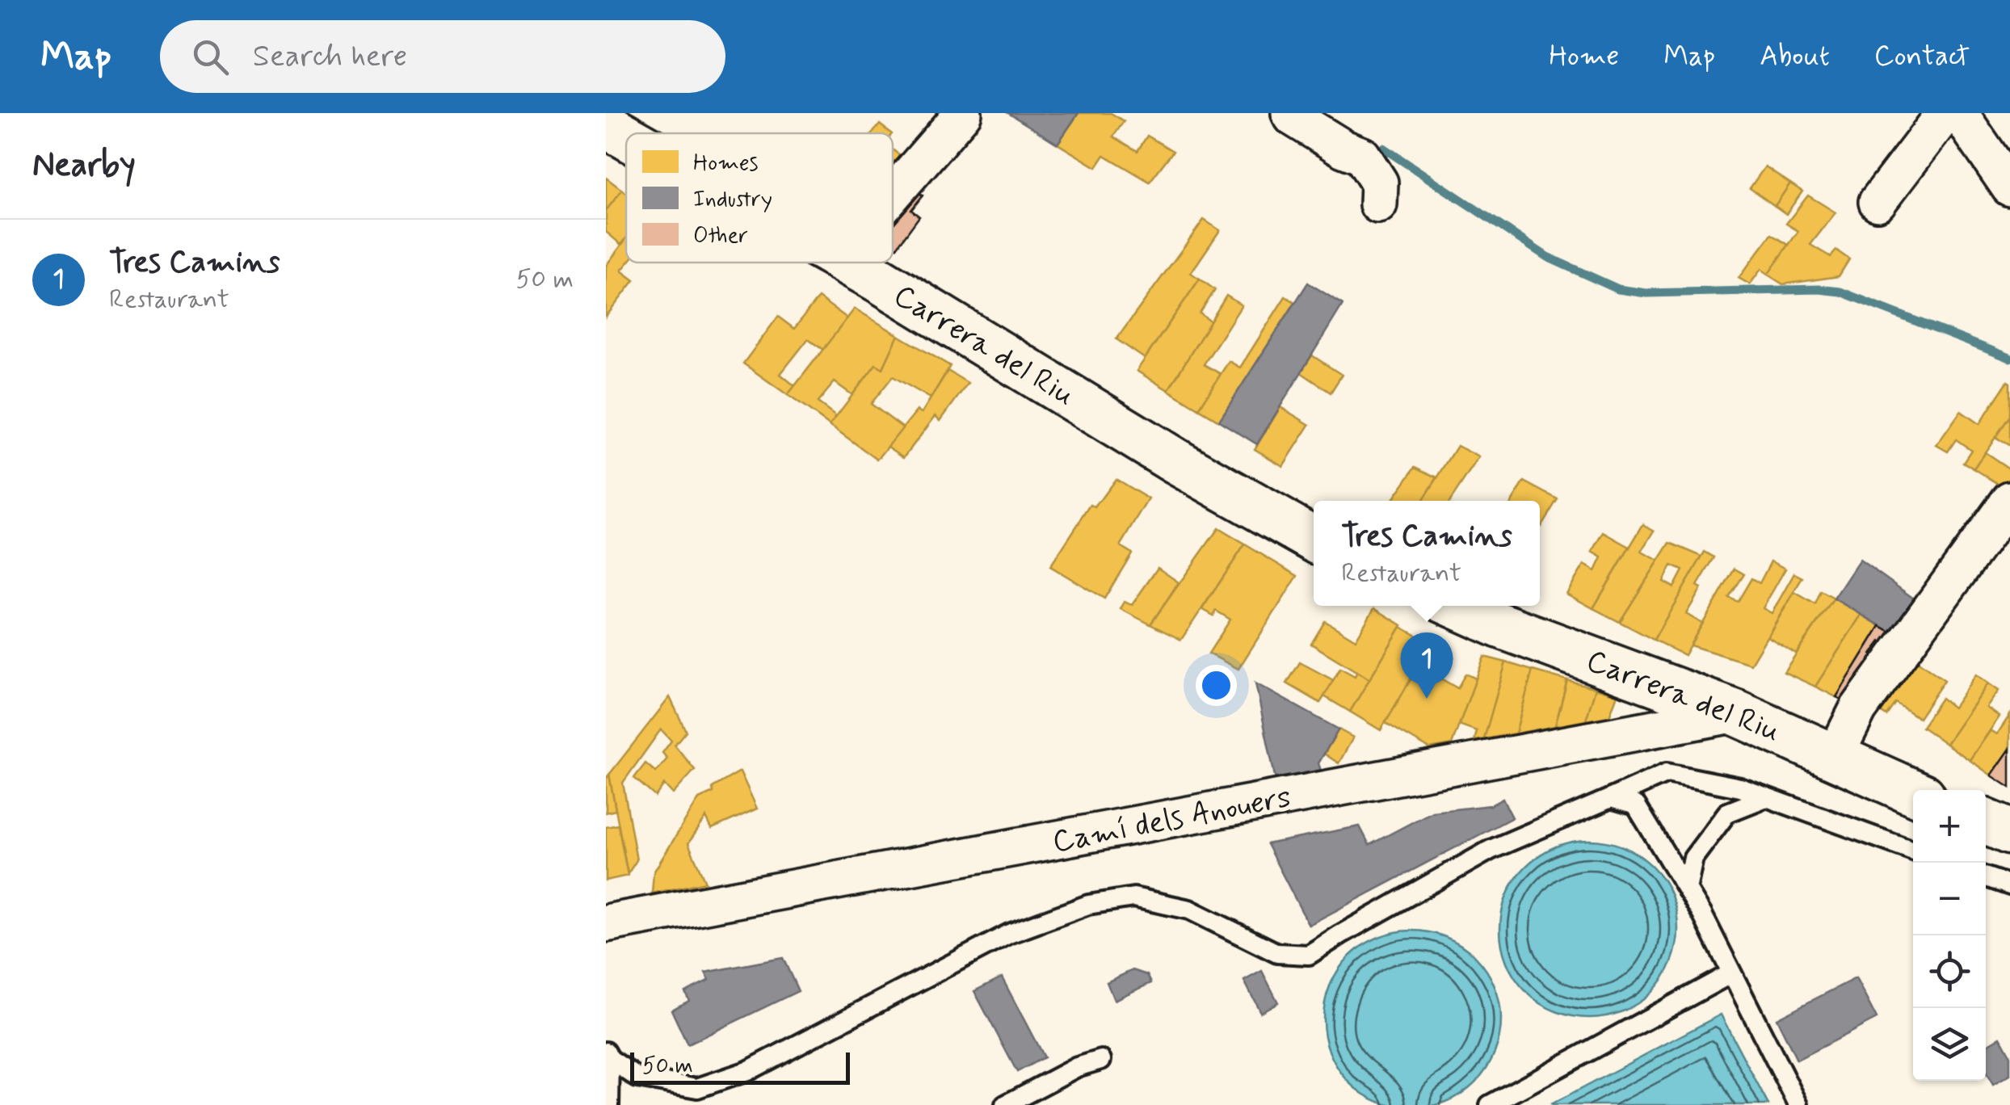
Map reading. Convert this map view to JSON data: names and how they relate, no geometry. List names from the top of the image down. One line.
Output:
{"streets":{"street":["Carrera del Riu","Camí dels Anouers"]},"crossings":[["Carrera del Riu","Camí dels Anouers"]],"legend":["Homes","Industry","Other"],"scale_bar":"50 m","page":{"header":"Map","search":"Search here","nav":["Home","Map","About","Contact"],"heading":"Nearby","list":[{"mark":"1","name":"Tres Camins","note":"Restaurant","value":"50 m"}],"popup":["Tres Camins","Restaurant"],"pins":"1","map_buttons":["+","−"],"scale":"50 m"}}
